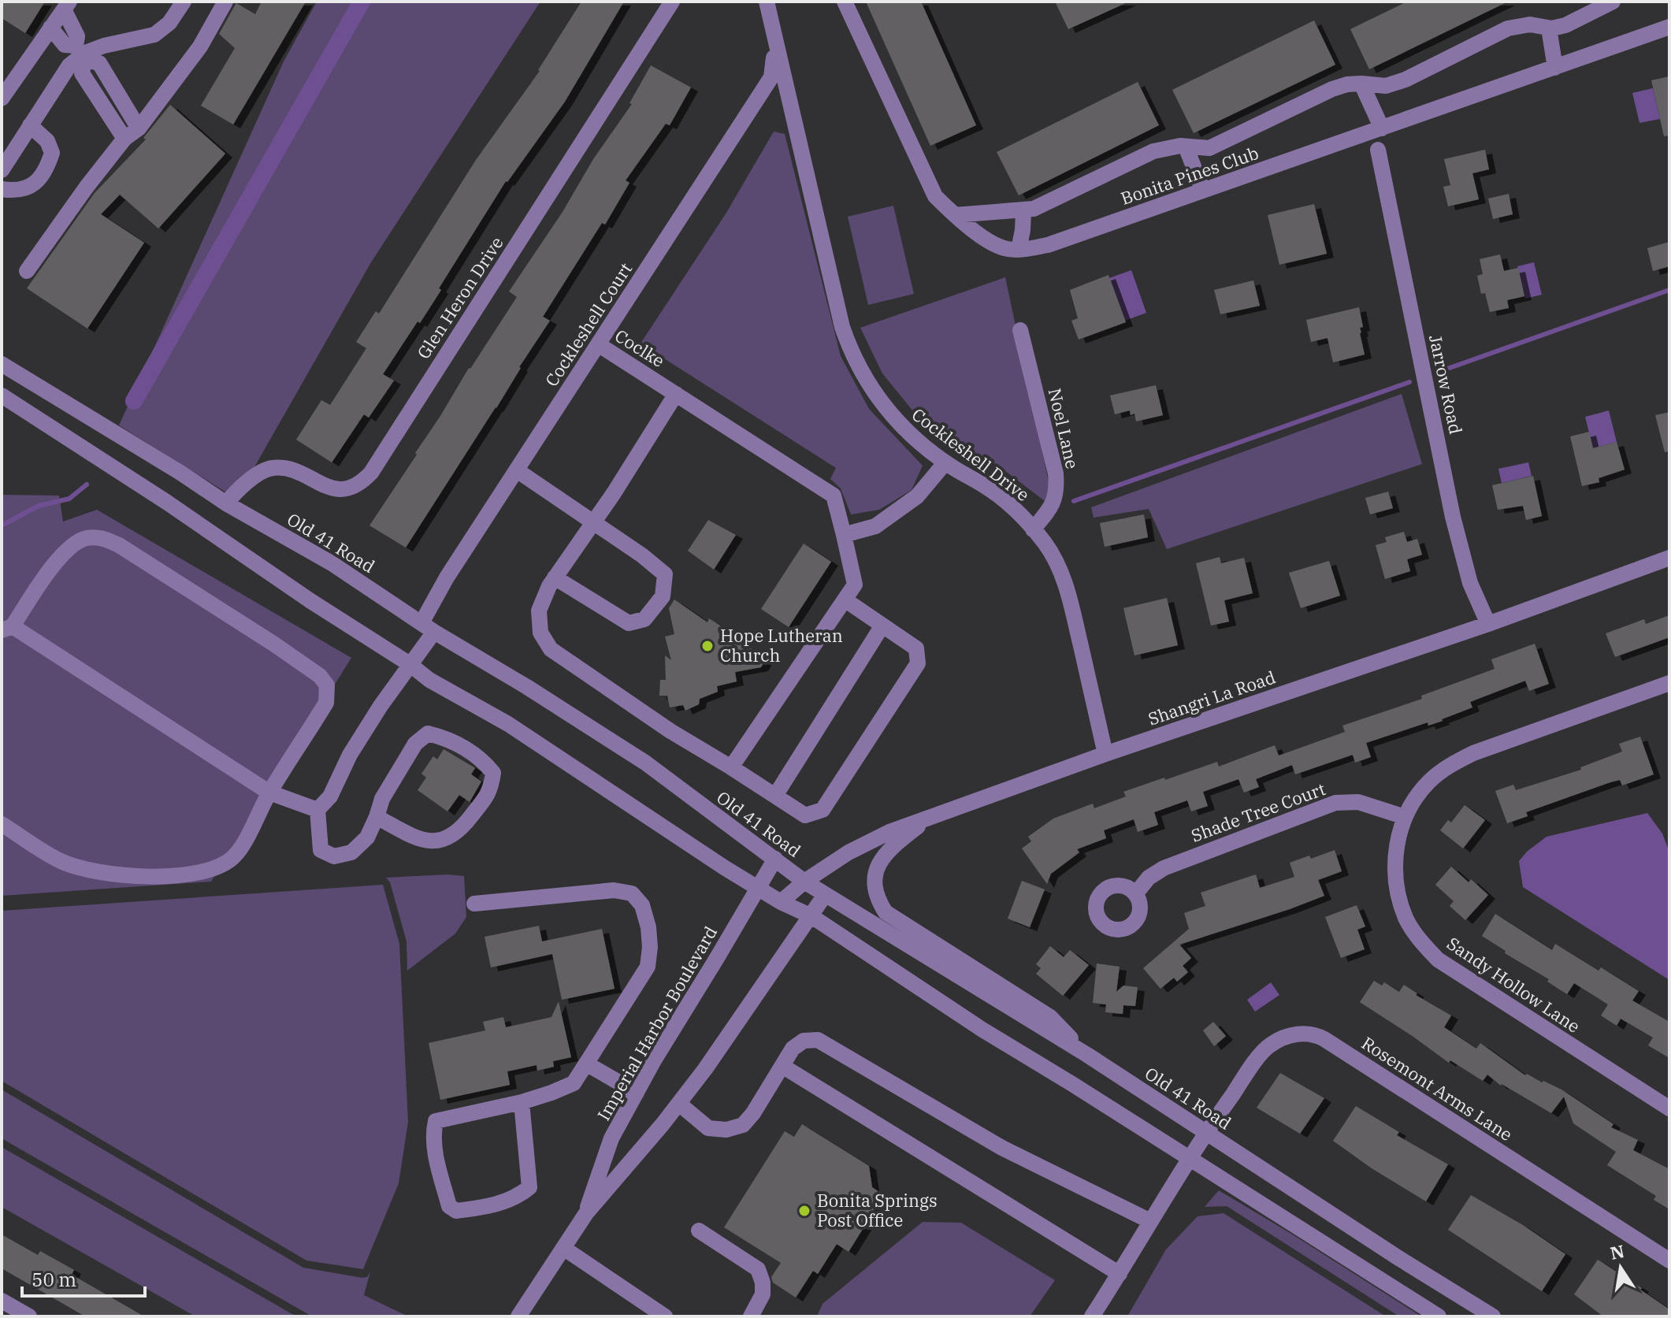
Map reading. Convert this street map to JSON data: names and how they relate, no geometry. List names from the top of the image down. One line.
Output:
{"streets":{"street":["Bonita Pines Club","Glen Heron Drive","Cockleshell Court","Coclke","Jarrow Road","Noel Lane","Cockleshell Drive","Old 41 Road","Shangri La Road","Shade Tree Court","Sandy Hollow Lane","Imperial Harbor Boulevard","Rosemont Arms Lane"]},"crossings":[["Glen Heron Drive","Old 41 Road"],["Cockleshell Court","Coclke"],["Cockleshell Court","Cockleshell Drive"],["Cockleshell Court","Old 41 Road"],["Jarrow Road","Shangri La Road"],["Noel Lane","Cockleshell Drive"],["Cockleshell Drive","Shangri La Road"],["Old 41 Road","Shangri La Road"],["Old 41 Road","Imperial Harbor Boulevard"],["Old 41 Road","Rosemont Arms Lane"],["Shade Tree Court","Sandy Hollow Lane"]],"places":["Hope Lutheran Church","Bonita Springs Post Office"],"scale_bar":"50 m","north":"top"}
